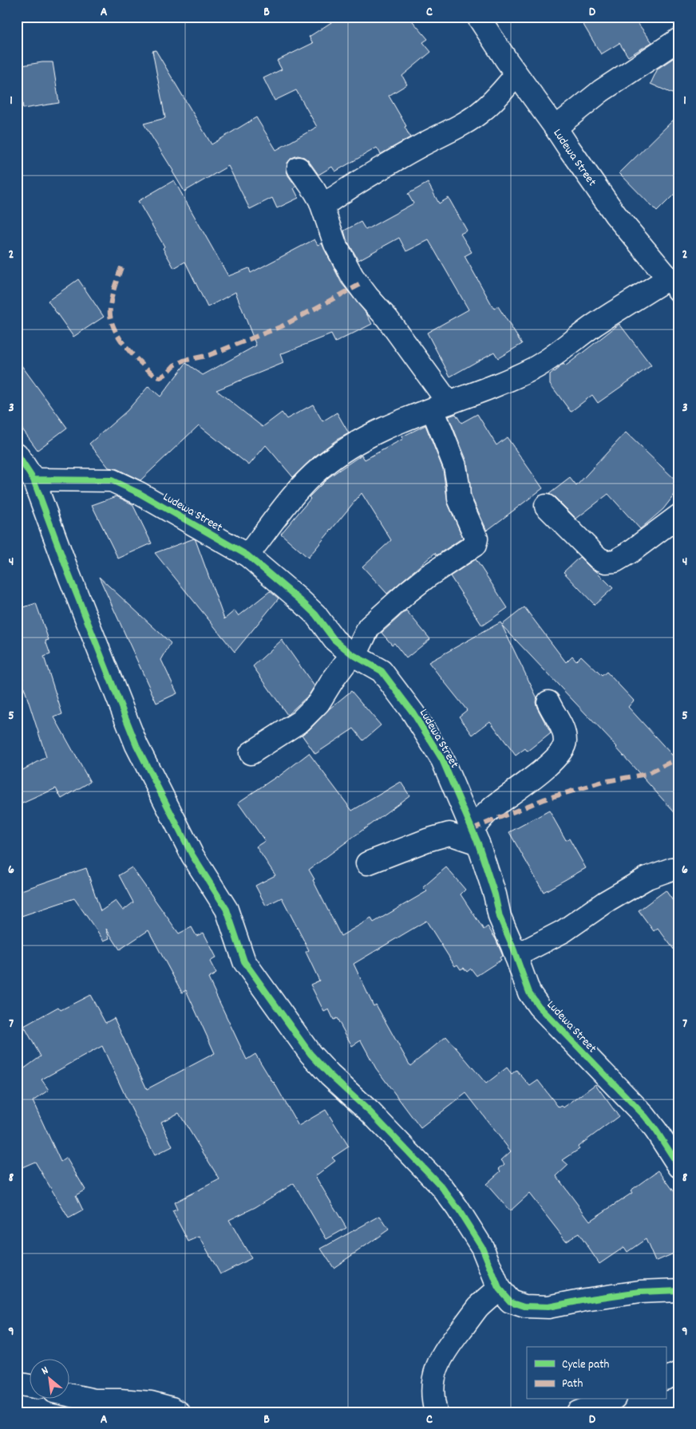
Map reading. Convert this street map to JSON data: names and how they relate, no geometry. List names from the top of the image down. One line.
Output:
{"streets":{"street":["Ludewa Street"]},"legend":["Cycle path","Path"],"north":"top left","grid":{"columns":["A","B","C","D"],"rows":["1","2","3","4","5","6","7","8","9"]}}
